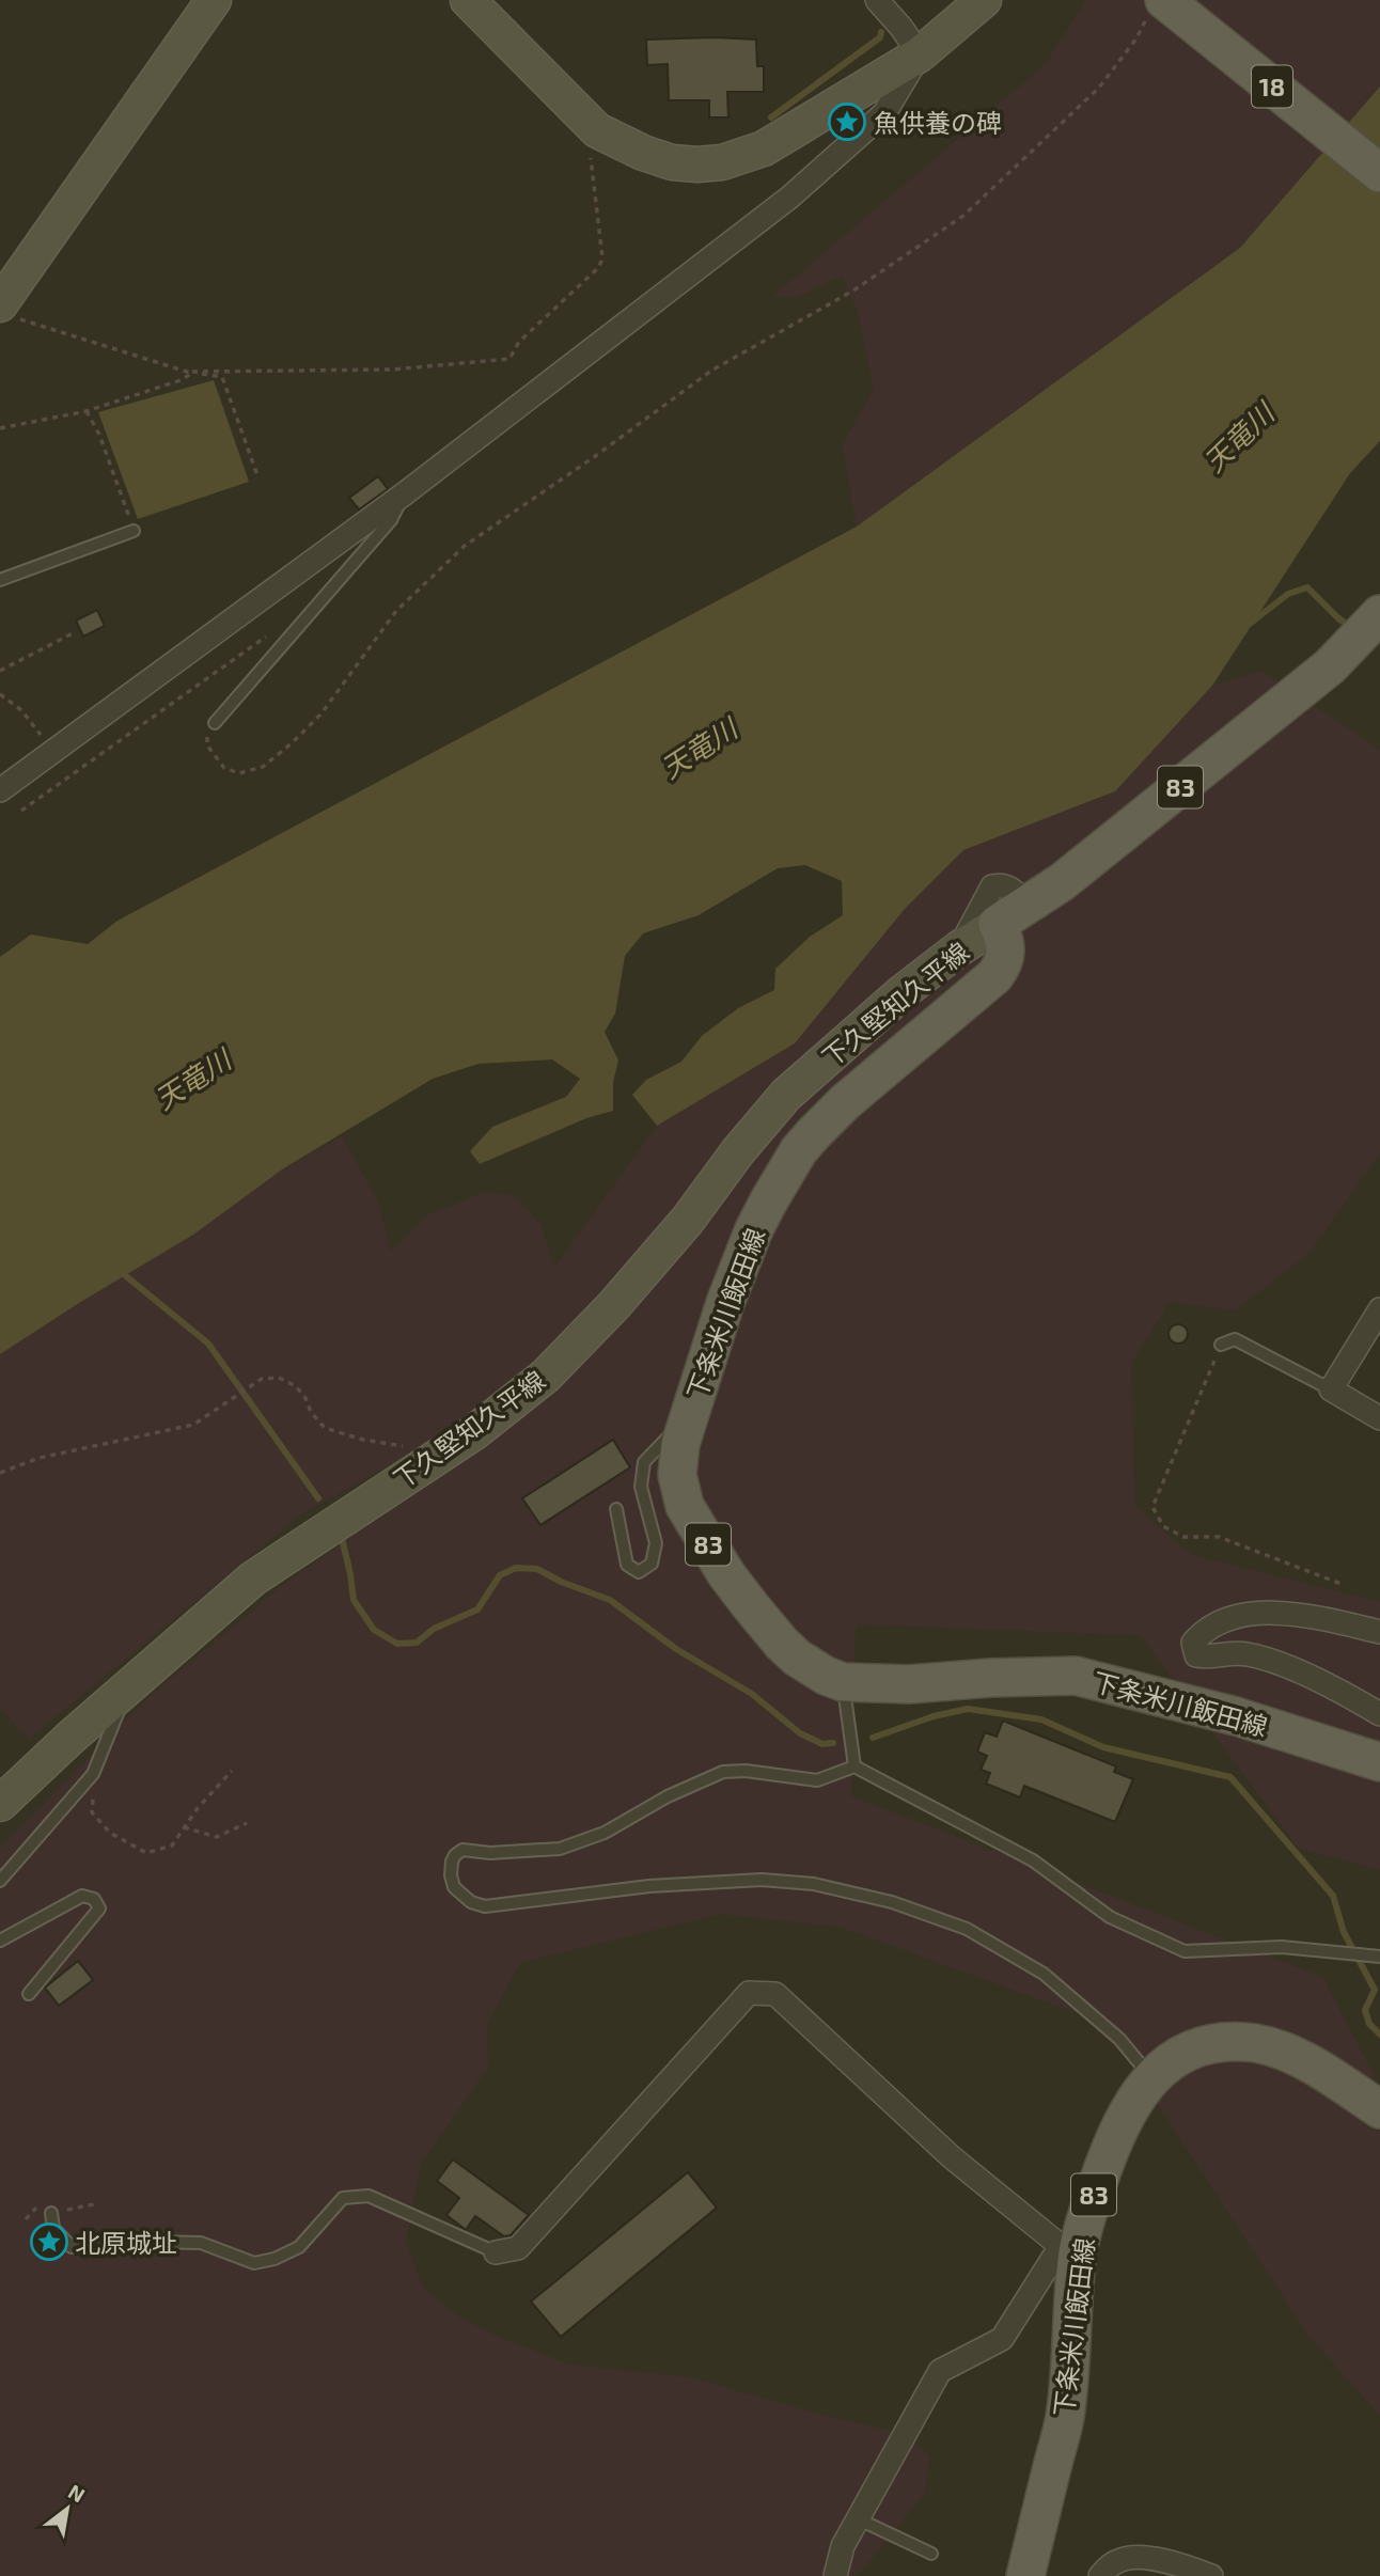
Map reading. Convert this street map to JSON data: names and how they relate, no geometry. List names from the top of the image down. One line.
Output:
{"streets":{"main road":["18","83","下久堅知久平線","下条米川飯田線"]},"crossings":[["83","下久堅知久平線"],["83","下条米川飯田線"],["下久堅知久平線","下条米川飯田線"]],"water":["天竜川"],"places":{"place":["魚供養の碑","北原城址"]},"north":"top right"}
